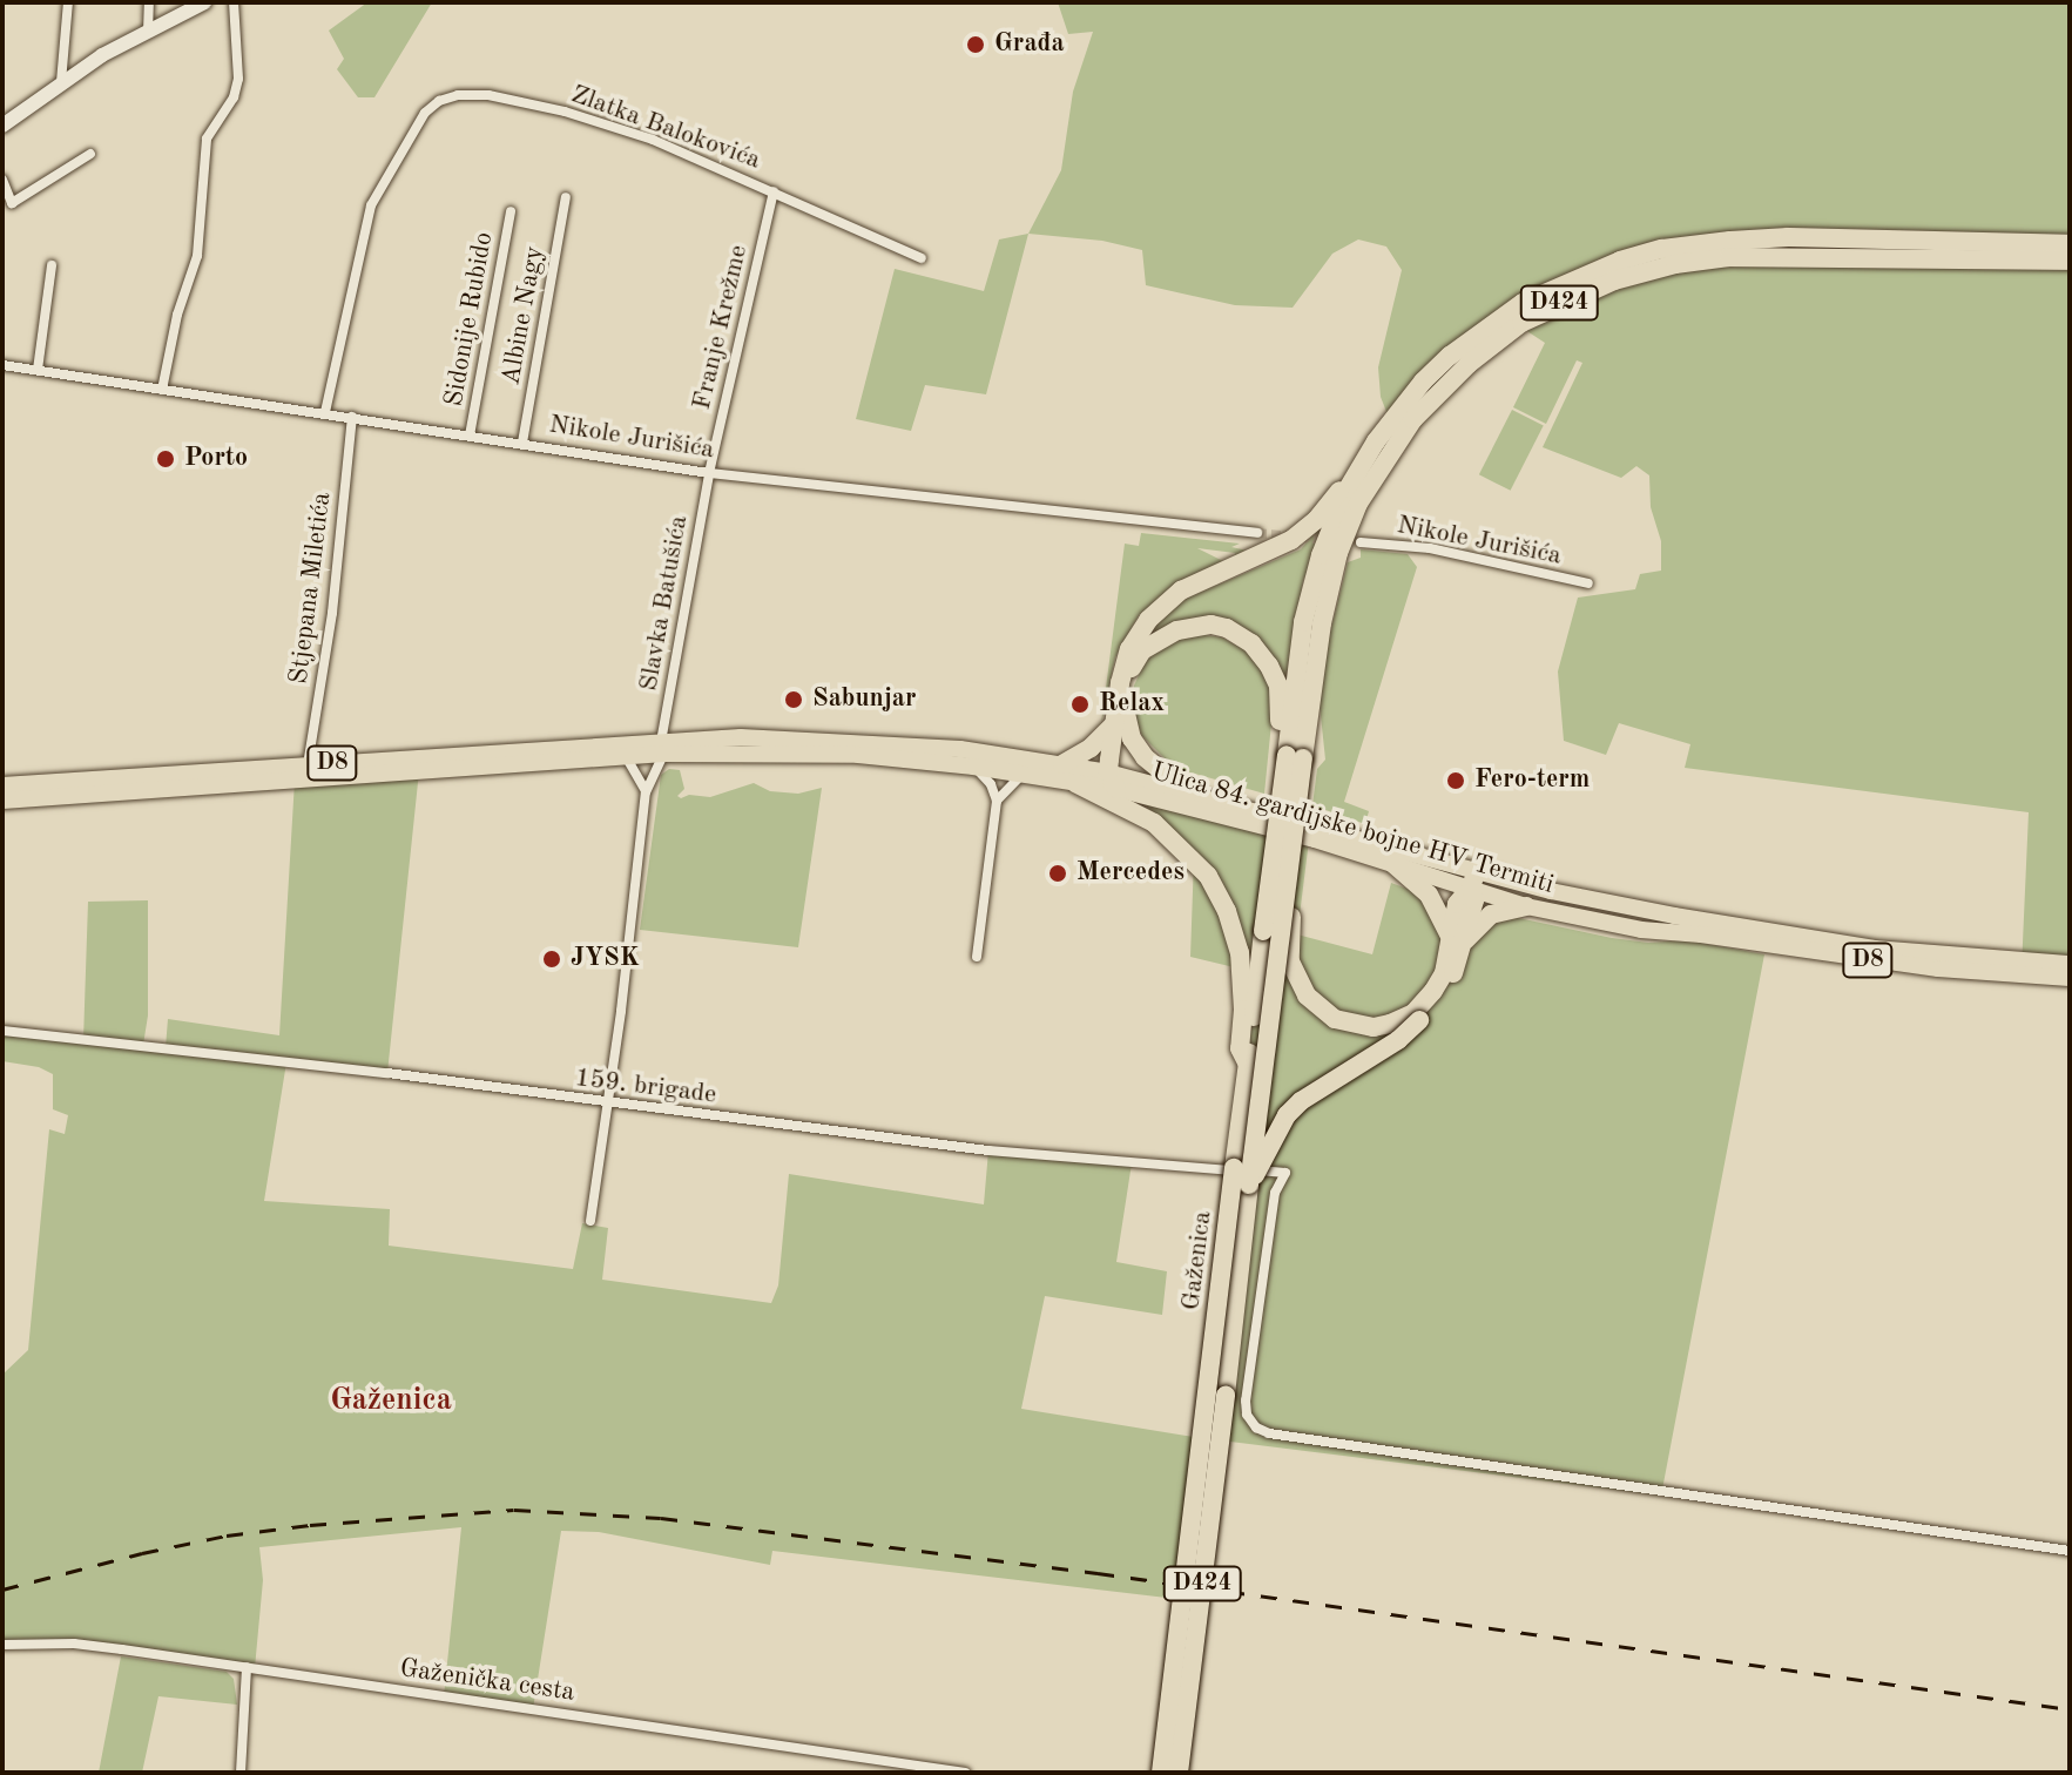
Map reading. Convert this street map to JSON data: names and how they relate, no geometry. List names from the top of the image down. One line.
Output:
{"streets":{"highway":["D424","Gaženica"],"main road":["D8","Ulica 84. gardijske bojne HV Termiti"],"street":["Zlatka Balokovića","Albine Nagy","Sidonije Rubido","Franje Krežme","Nikole Jurišića","Stjepana Miletića","Slavka Batušića","159. brigade","Gaženička cesta"]},"crossings":[["Zlatka Balokovića","Franje Krežme"],["Zlatka Balokovića","Nikole Jurišića"],["D424","Gaženica"],["Albine Nagy","Nikole Jurišića"],["Sidonije Rubido","Nikole Jurišića"],["Franje Krežme","Nikole Jurišića"],["Franje Krežme","Slavka Batušića"],["Nikole Jurišića","Stjepana Miletića"],["Nikole Jurišića","Slavka Batušića"],["Stjepana Miletića","Ulica 84. gardijske bojne HV Termiti"],["Slavka Batušića","Ulica 84. gardijske bojne HV Termiti"],["Slavka Batušića","159. brigade"]],"districts":["Gaženica"],"places":["Građa","Porto","Sabunjar","Relax","Fero-term","Mercedes","JYSK"]}
